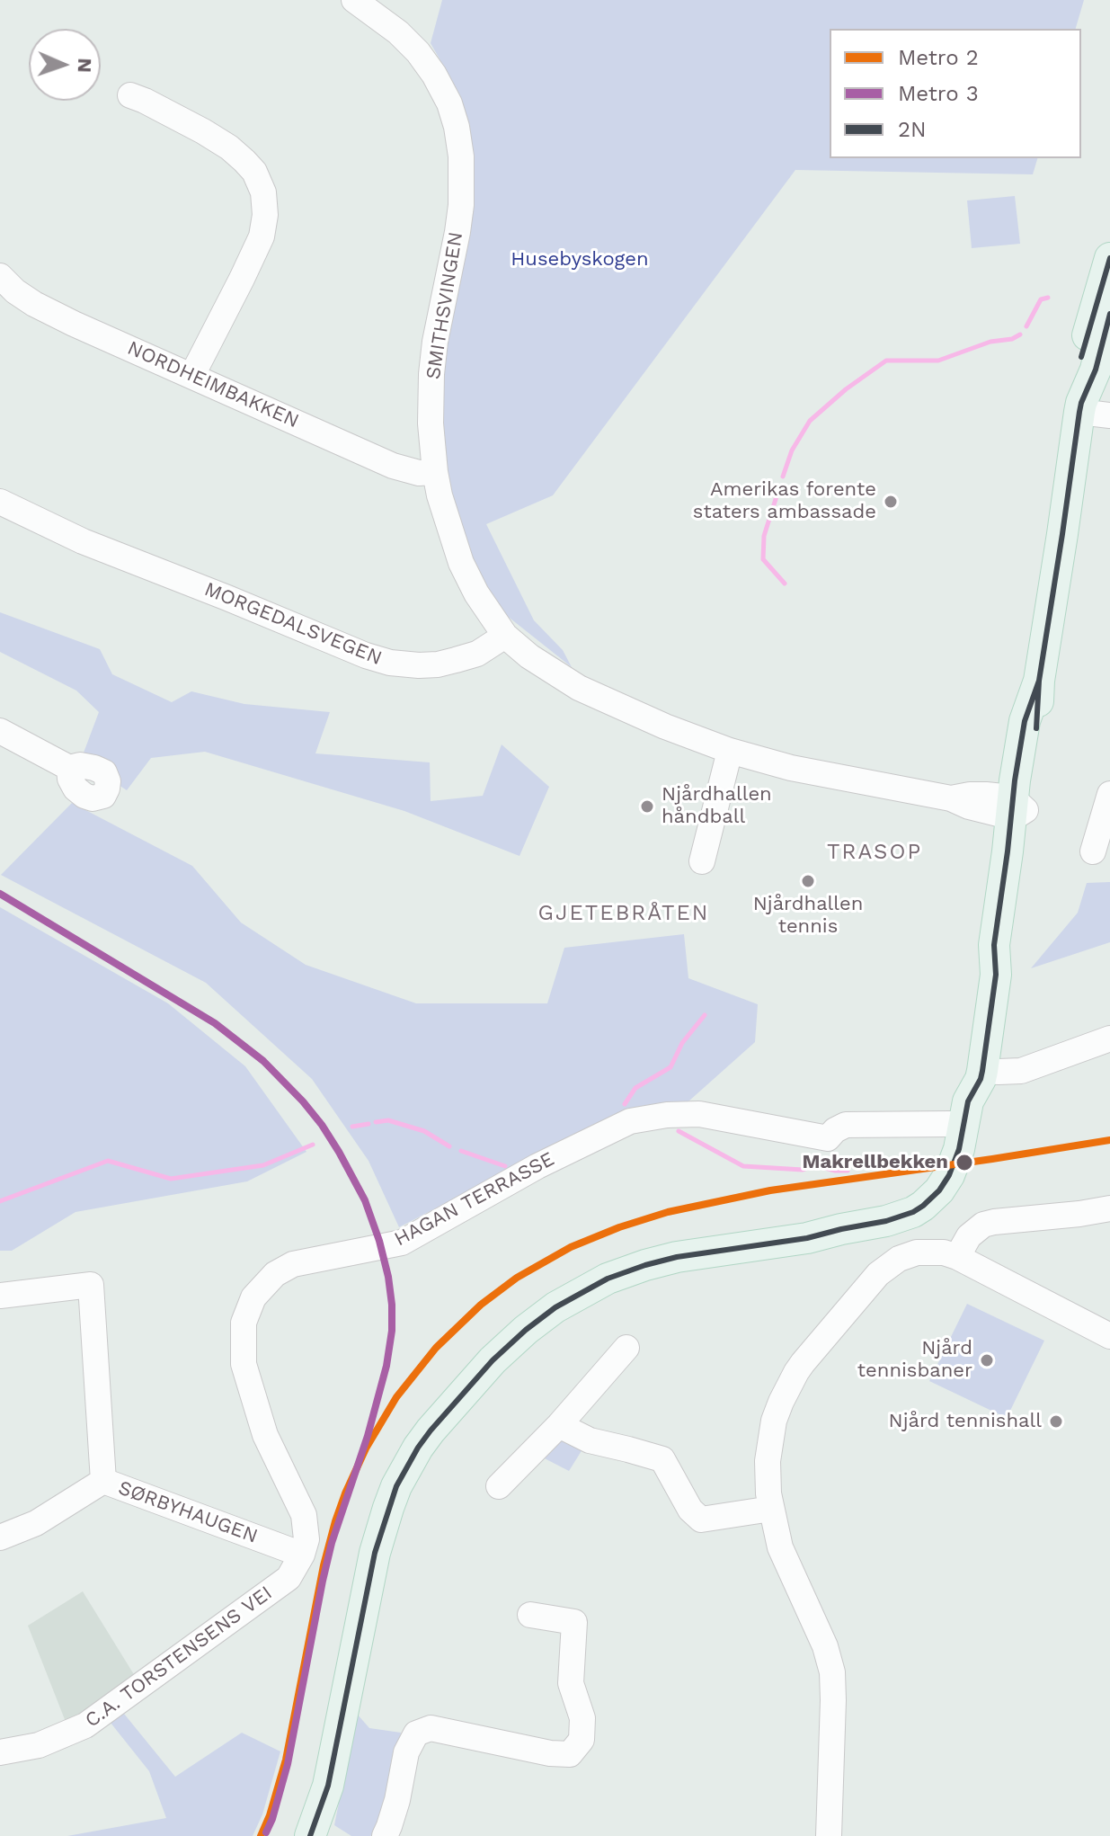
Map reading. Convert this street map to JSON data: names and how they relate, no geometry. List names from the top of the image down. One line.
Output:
{"streets":{"street":["SMITHSVINGEN","NORDHEIMBAKKEN","MORGEDALSVEGEN","HAGAN TERRASSE","SØRBYHAUGEN","C.A. TORSTENSENS VEI"]},"crossings":[["SMITHSVINGEN","NORDHEIMBAKKEN"],["SMITHSVINGEN","MORGEDALSVEGEN"],["HAGAN TERRASSE","SØRBYHAUGEN"],["HAGAN TERRASSE","C.A. TORSTENSENS VEI"],["SØRBYHAUGEN","C.A. TORSTENSENS VEI"]],"districts":["TRASOP","GJETEBRÅTEN"],"parks":["Husebyskogen"],"places":["Amerikas forente staters ambassade","Njårdhallen håndball","Njårdhallen tennis","Makrellbekken","Njård tennisbaner","Njård tennishall"],"lines":["transit line 2N","metro line 3","metro line 2"],"legend":["Metro 2","Metro 3","2N"],"north":"right"}
